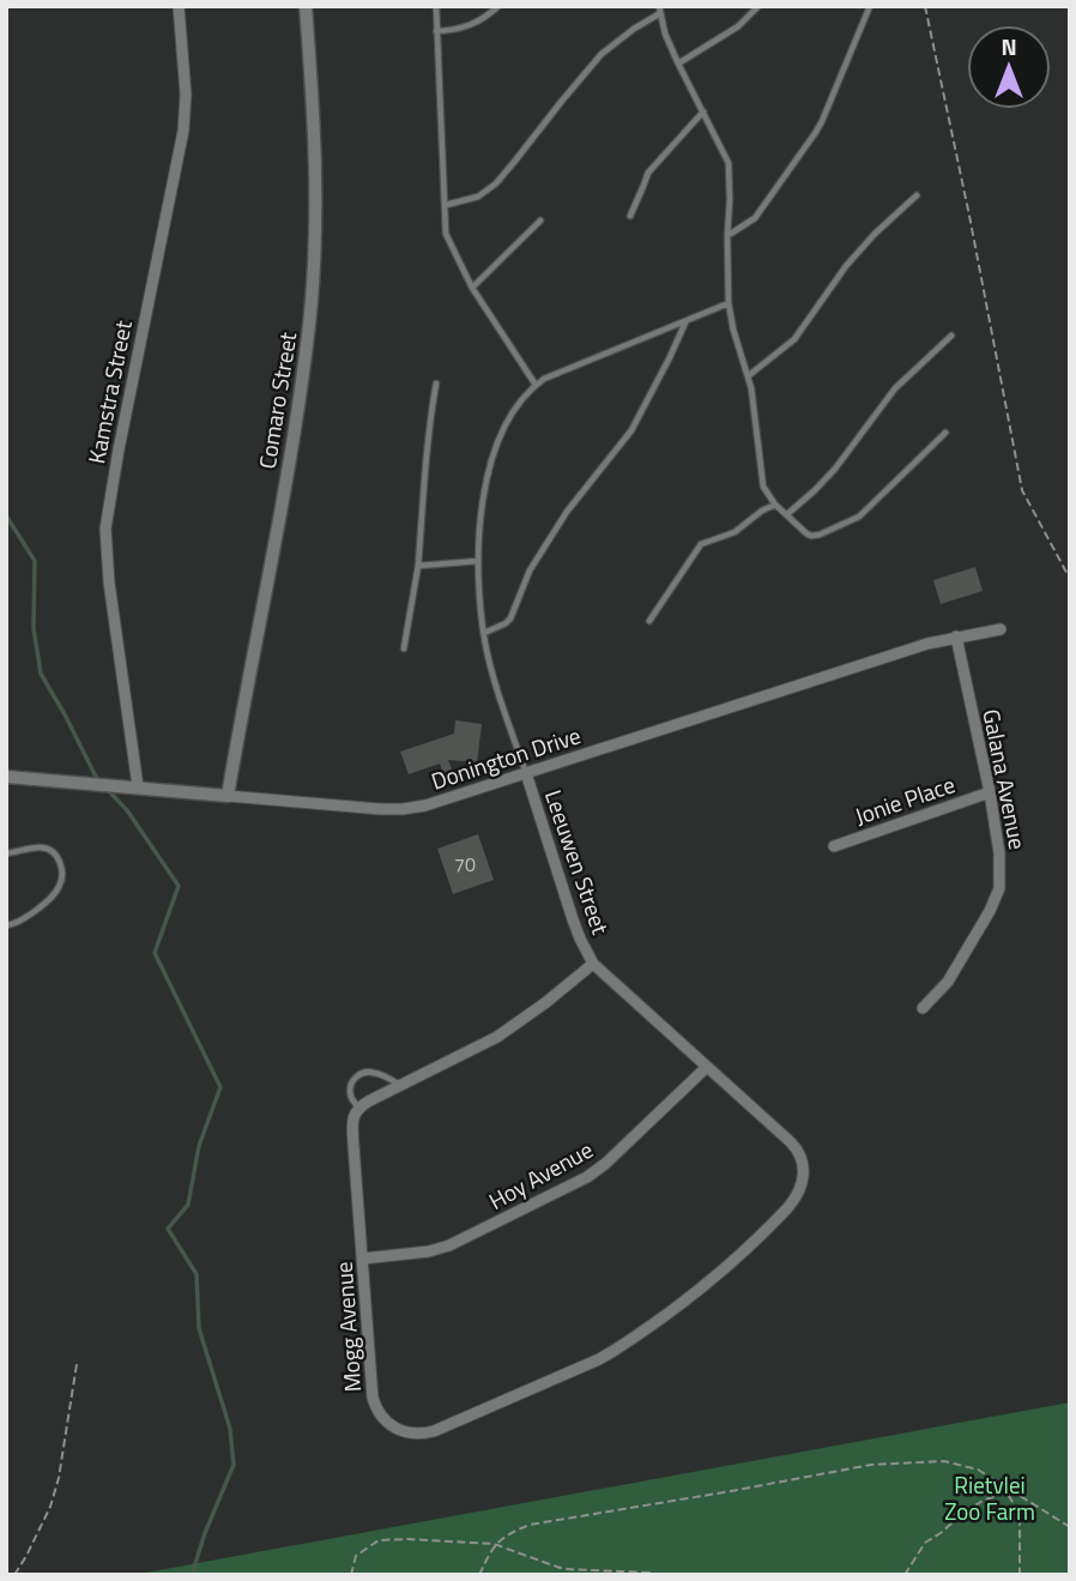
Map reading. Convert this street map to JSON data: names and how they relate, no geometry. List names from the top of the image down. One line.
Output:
{"streets":{"street":["Kamstra Street","Comaro Street","Donington Drive","Galana Avenue","Jonie Place","Leeuwen Street","Hoy Avenue","Mogg Avenue"]},"crossings":[["Kamstra Street","Donington Drive"],["Comaro Street","Donington Drive"],["Donington Drive","Galana Avenue"],["Donington Drive","Leeuwen Street"],["Galana Avenue","Jonie Place"],["Leeuwen Street","Hoy Avenue"],["Leeuwen Street","Mogg Avenue"],["Hoy Avenue","Mogg Avenue"]],"parks":["Rietvlei Zoo Farm"],"house_numbers":["70"],"north":"top"}
